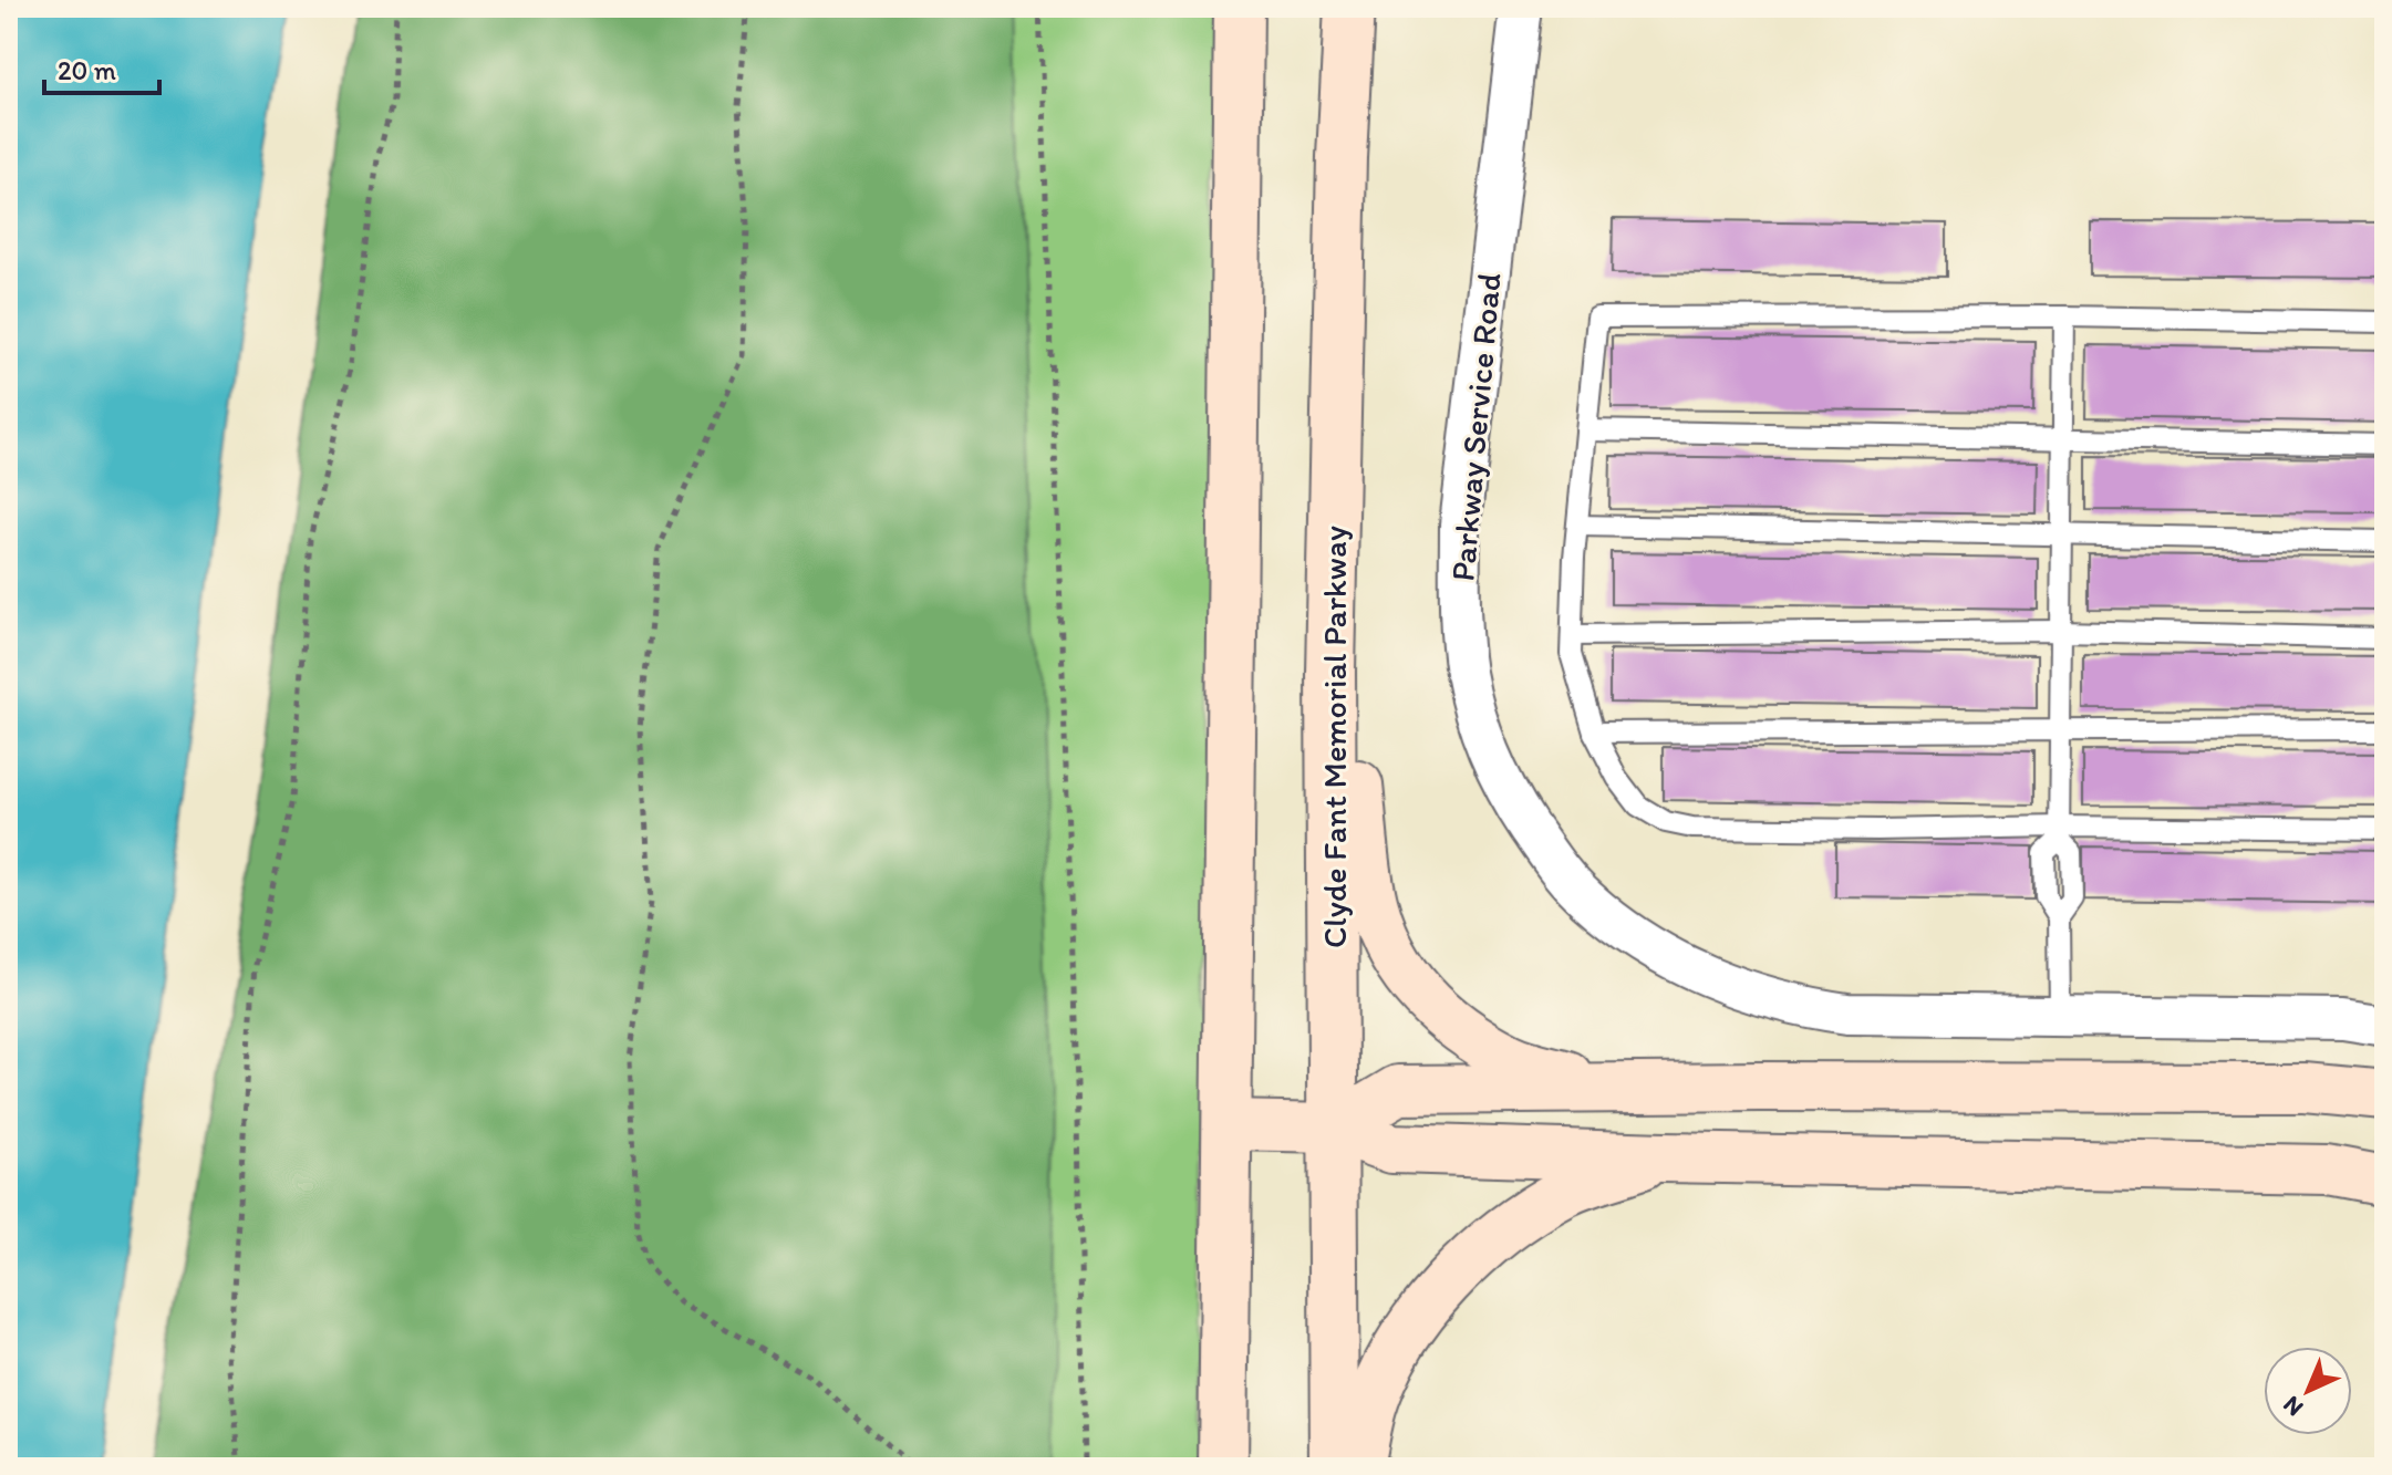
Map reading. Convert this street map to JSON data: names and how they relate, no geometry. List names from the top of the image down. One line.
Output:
{"streets":{"main road":["Clyde Fant Memorial Parkway"],"street":["Parkway Service Road"]},"scale_bar":"20 m","north":"bottom left"}
